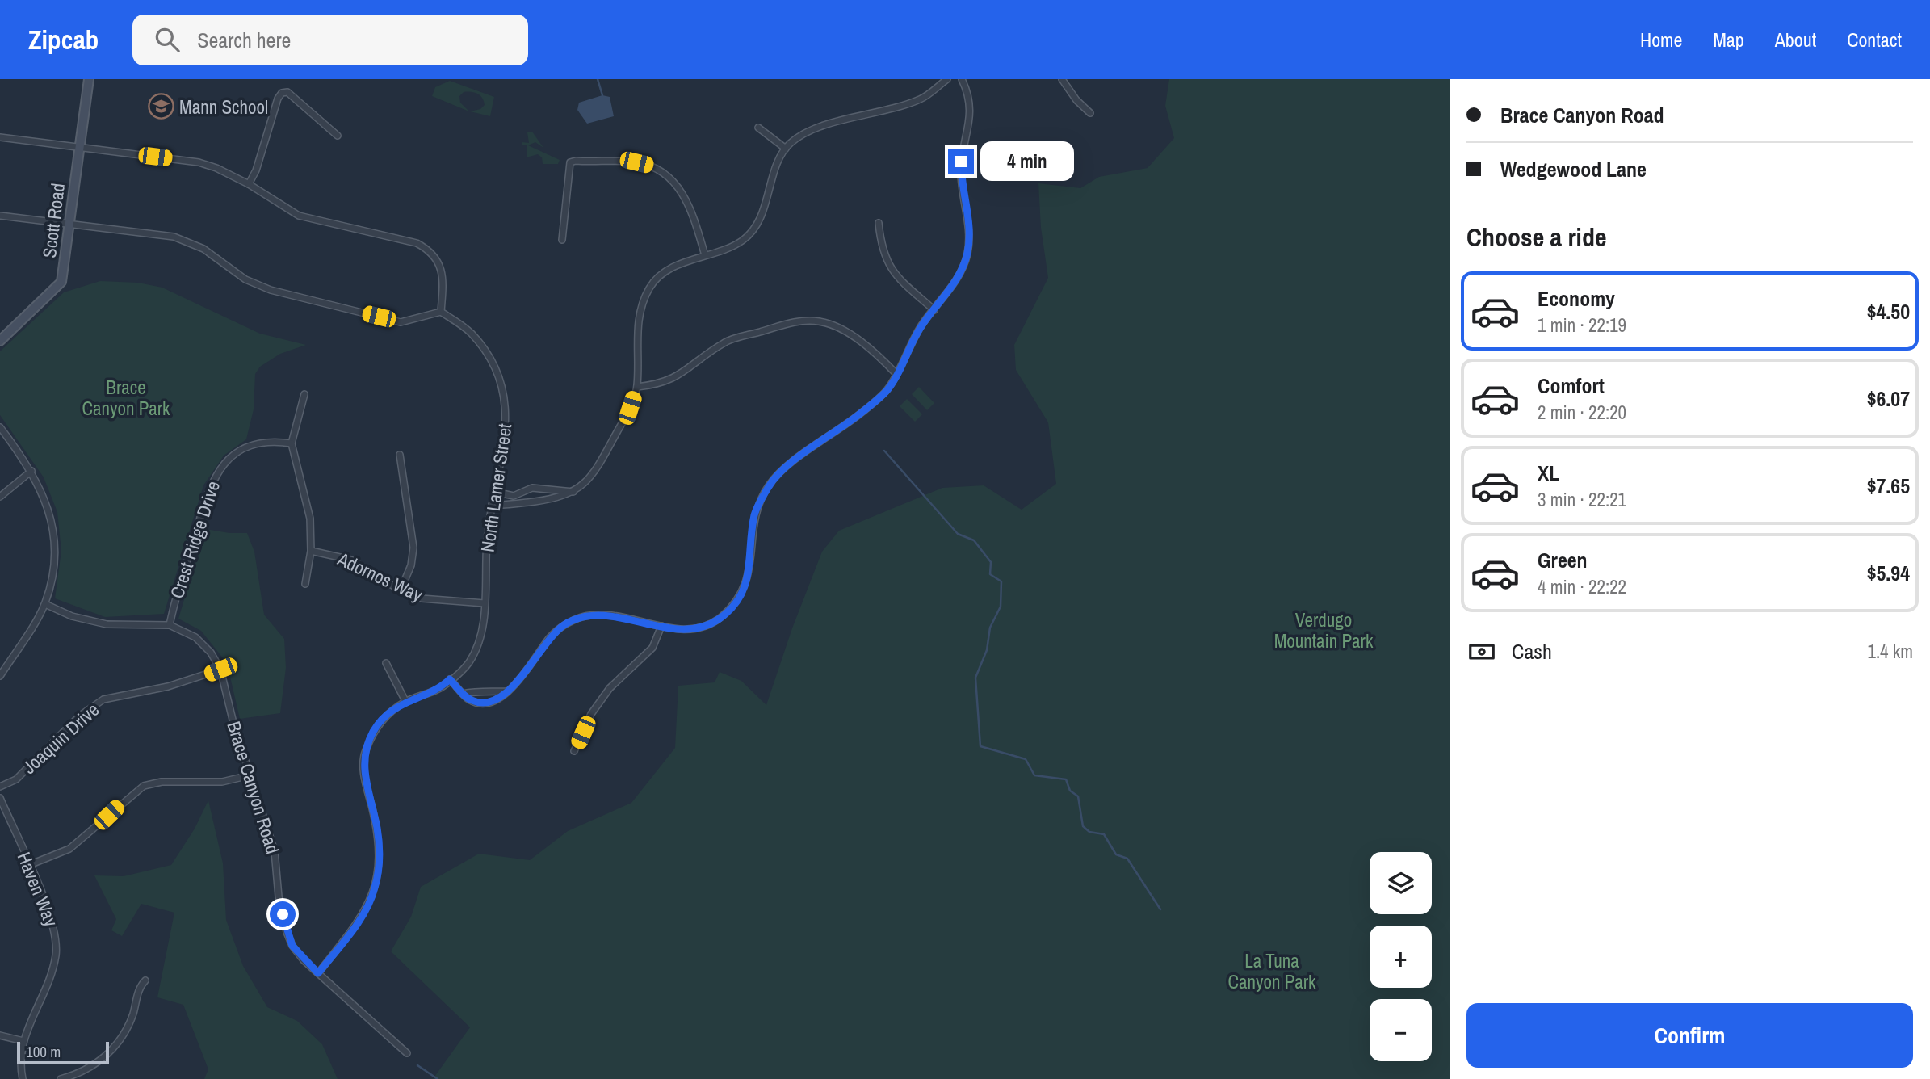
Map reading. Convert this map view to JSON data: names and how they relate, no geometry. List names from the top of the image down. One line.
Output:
{"streets":{"street":["Scott Road","North Lamer Street","Crest Ridge Drive","Adornos Way","Joaquin Drive","Brace Canyon Road","Haven Way"]},"crossings":[["North Lamer Street","Adornos Way"],["North Lamer Street","Brace Canyon Road"],["Crest Ridge Drive","Brace Canyon Road"],["Joaquin Drive","Brace Canyon Road"]],"parks":["Brace Canyon Park","Verdugo Mountain Park","La Tuna Canyon Park"],"places":{"school or university":["Mann School"]},"scale_bar":"100 m","page":{"header":"Zipcab","search":"Search here","nav":["Home","Map","About","Contact"],"banner":["Brace Canyon Road","Wedgewood Lane"],"bubble":"4 min","heading":"Choose a ride","list":[{"name":"Economy","note":"1 min · 22:19","value":"$4.50"},{"name":"Comfort","note":"2 min · 22:20","value":"$6.07"},{"name":"XL","note":"3 min · 22:21","value":"$7.65"},{"name":"Green","note":"4 min · 22:22","value":"$5.94"}],"pay":["Cash","1.4 km"],"map_buttons":["+","−"],"buttons":"Confirm","scale":"100 m"}}
